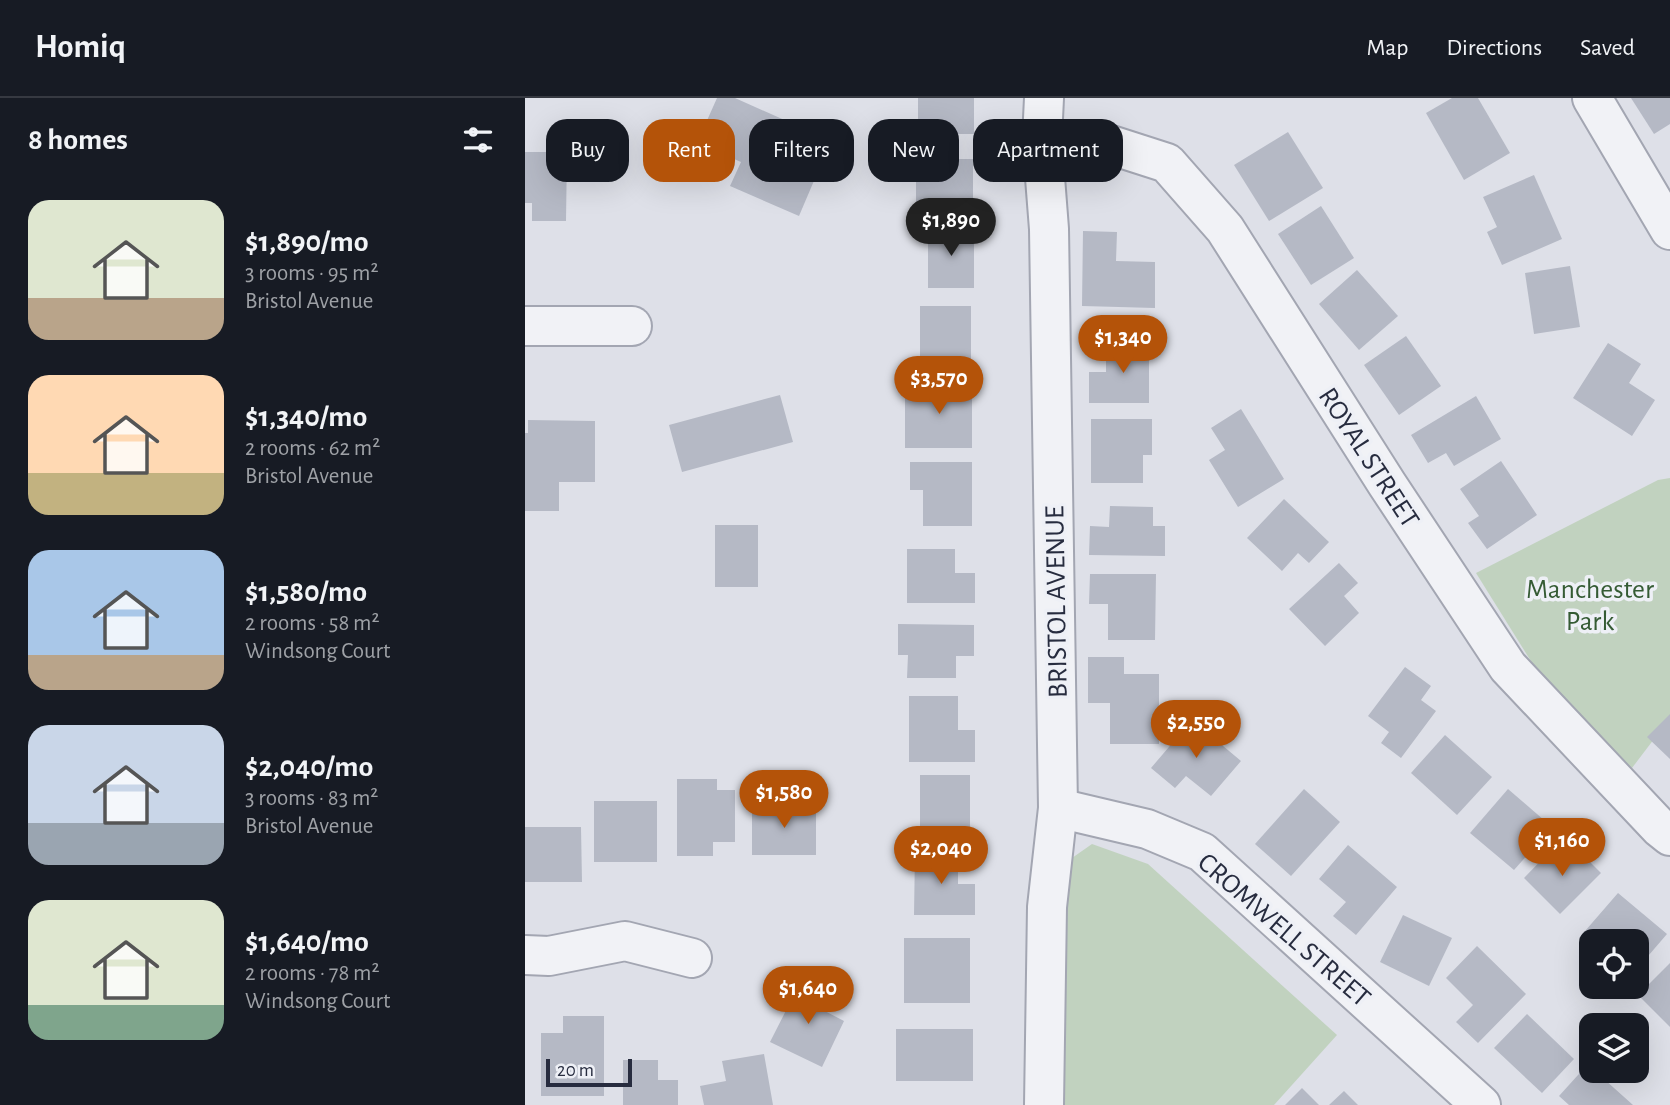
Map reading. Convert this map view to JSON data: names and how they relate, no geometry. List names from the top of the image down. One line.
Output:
{"streets":{"street":["ROYAL STREET","BRISTOL AVENUE","CROMWELL STREET"]},"crossings":[["BRISTOL AVENUE","CROMWELL STREET"]],"parks":["Manchester Park"],"scale_bar":"20 m","page":{"header":"Homiq","nav":["Map","Directions","Saved"],"heading":"8 homes","chip":["Buy","Rent","Filters","New","Apartment"],"list":[{"name":"$1,890/mo","note":"3 rooms · 95 m² · Bristol Avenue"},{"name":"$1,340/mo","note":"2 rooms · 62 m² · Bristol Avenue"},{"name":"$1,580/mo","note":"2 rooms · 58 m² · Windsong Court"},{"name":"$2,040/mo","note":"3 rooms · 83 m² · Bristol Avenue"},{"name":"$1,640/mo","note":"2 rooms · 78 m² · Windsong Court"}],"price":["$1,890","$1,340","$3,570","$2,550","$1,580","$1,160","$2,040","$1,640"],"scale":"20 m"}}
